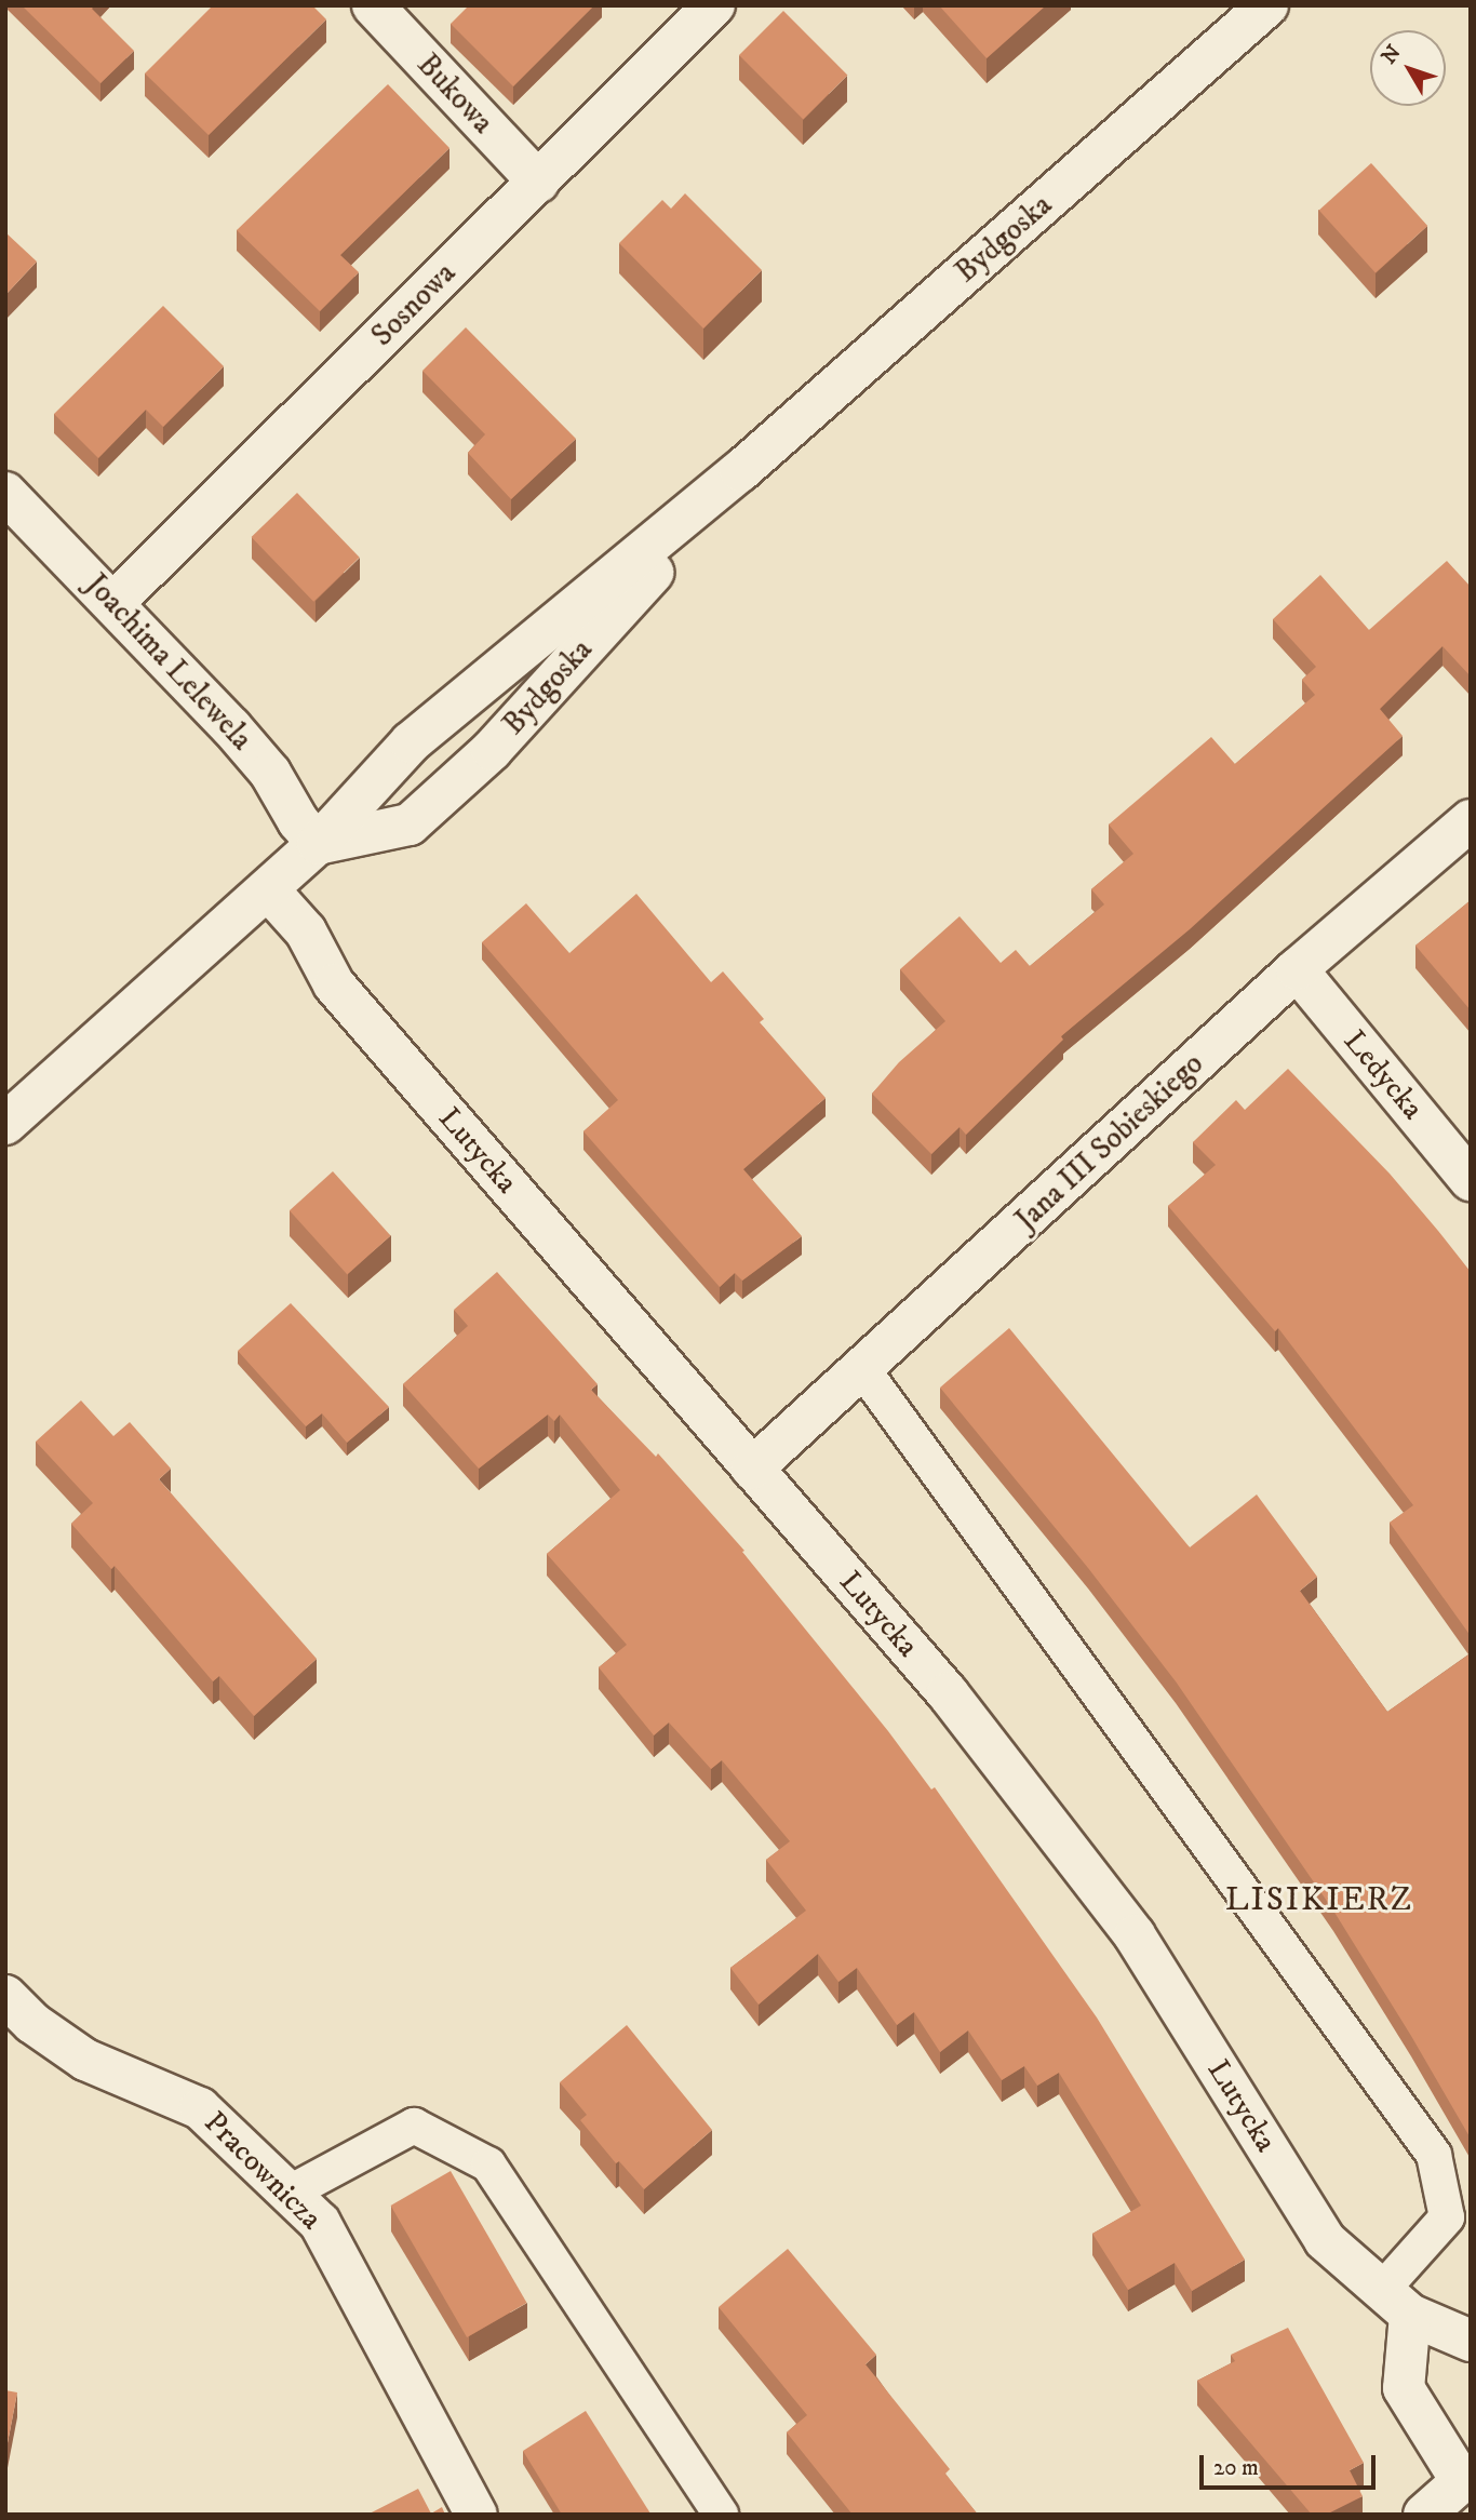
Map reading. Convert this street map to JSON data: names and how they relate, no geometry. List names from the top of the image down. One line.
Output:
{"streets":{"street":["Bukowa","Bydgoska","Sosnowa","Joachima Lelewela","Ledycka","Jana III Sobieskiego","Lutycka","Pracownicza"]},"crossings":[["Bukowa","Sosnowa"],["Bydgoska","Joachima Lelewela"],["Bydgoska","Lutycka"],["Sosnowa","Joachima Lelewela"],["Ledycka","Jana III Sobieskiego"],["Jana III Sobieskiego","Lutycka"]],"districts":["LISIKIERZ"],"scale_bar":"20 m","north":"top left"}
